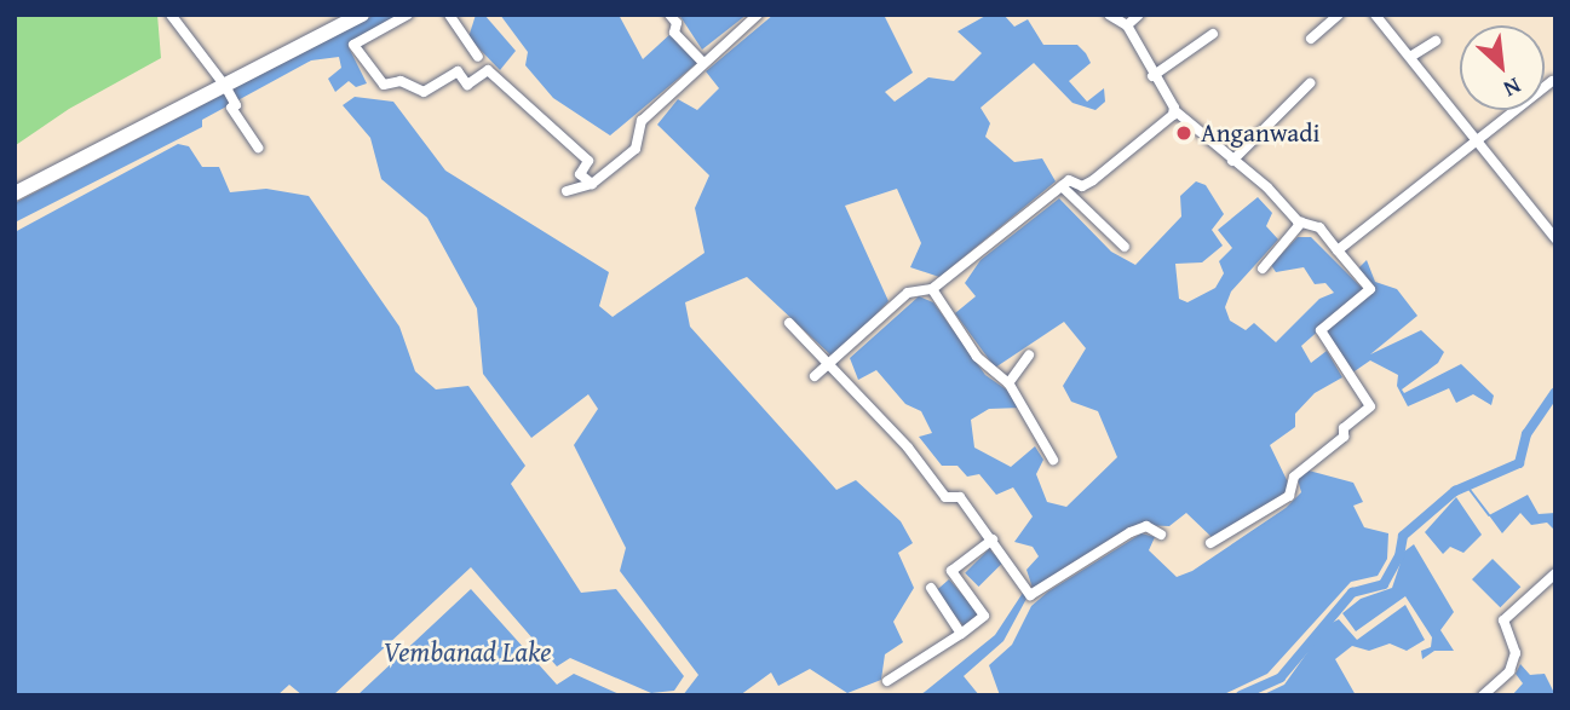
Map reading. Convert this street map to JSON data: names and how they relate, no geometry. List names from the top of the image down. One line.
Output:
{"water":["Vembanad Lake"],"places":["Anganwadi"],"north":"bottom right"}
